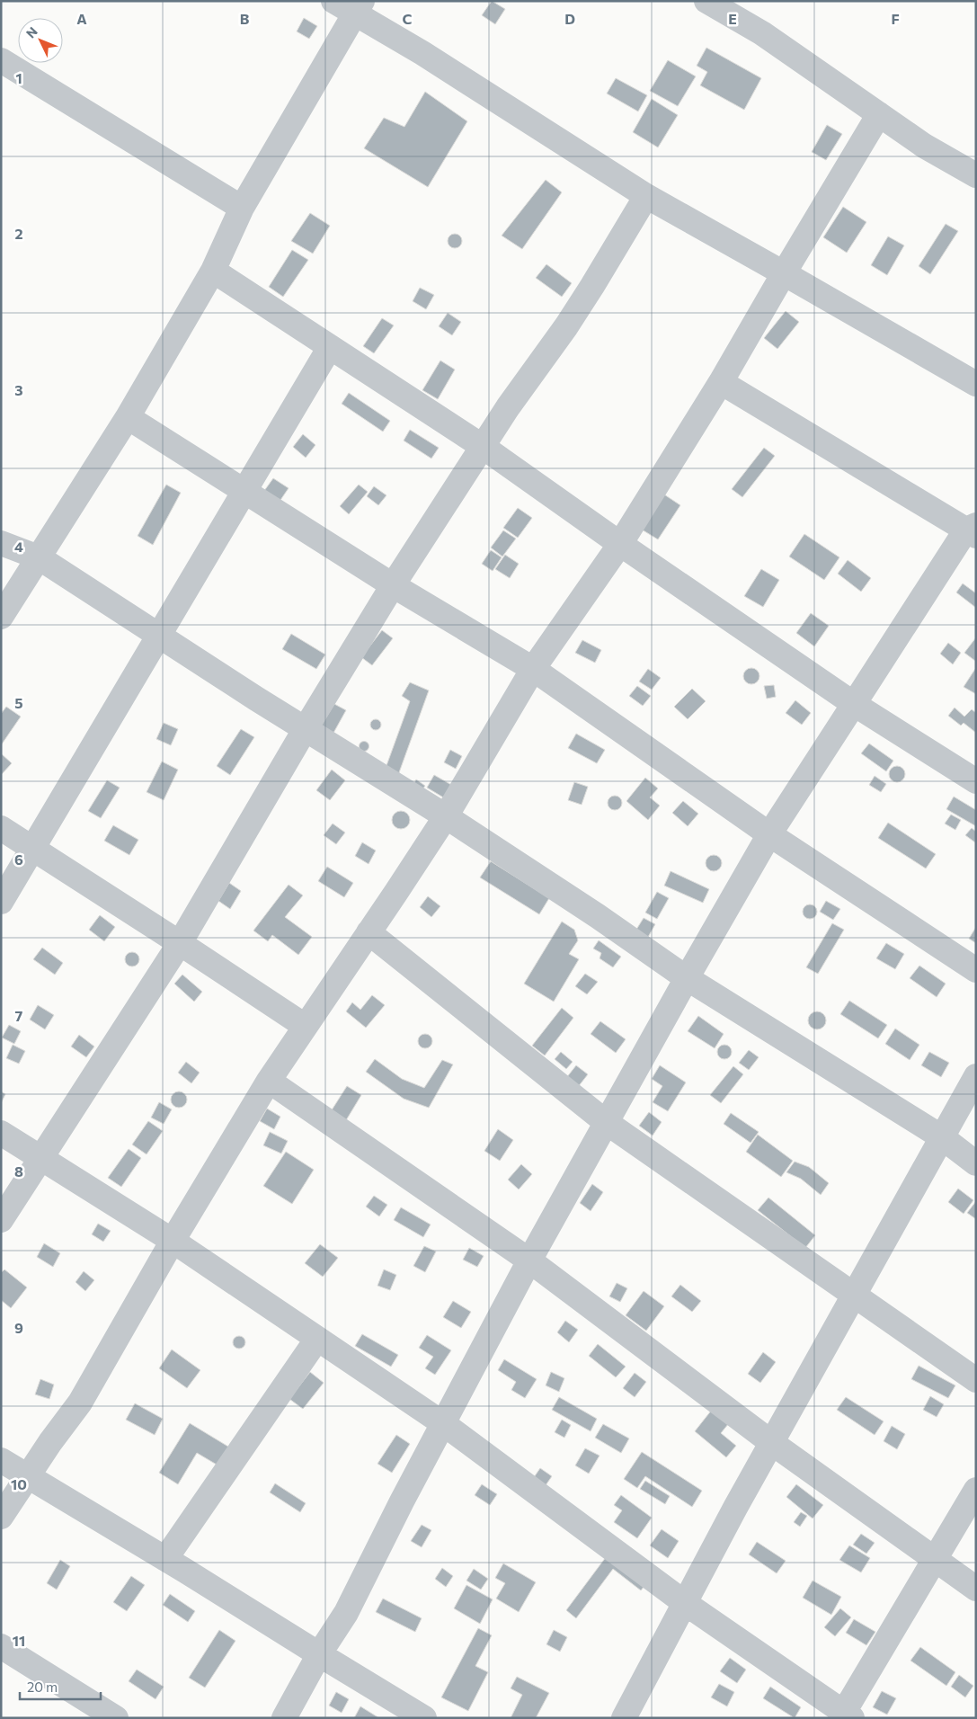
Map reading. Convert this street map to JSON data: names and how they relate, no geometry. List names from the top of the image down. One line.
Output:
{"scale_bar":"20 m","north":"top left","grid":{"columns":["A","B","C","D","E","F"],"rows":["1","2","3","4","5","6","7","8","9","10","11"]}}
